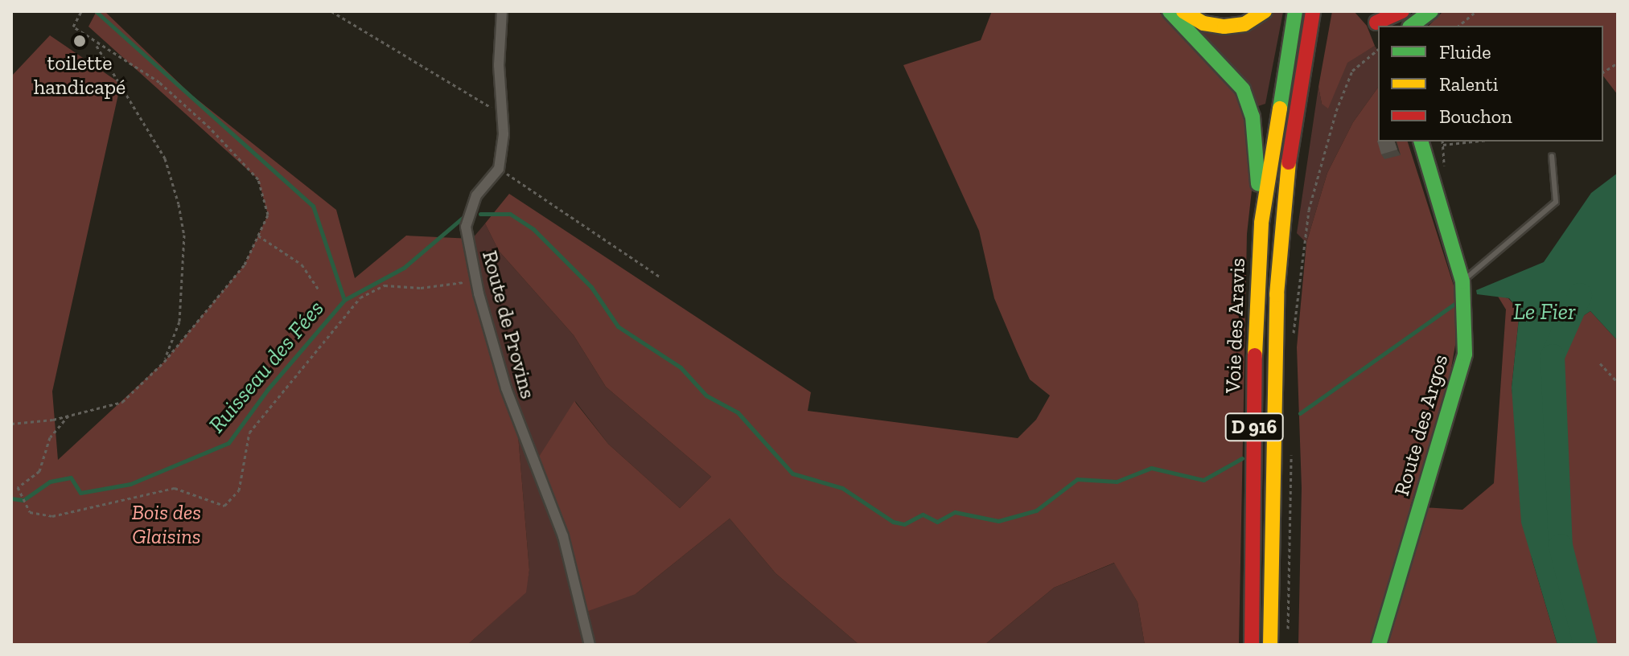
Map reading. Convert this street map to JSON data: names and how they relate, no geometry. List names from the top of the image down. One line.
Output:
{"streets":{"main road":["Voie des Aravis","Route des Argos","D 916"],"street":["Route de Provins"]},"water":["Le Fier","Ruisseau des Fées"],"parks":["Bois des Glaisins"],"places":["toilette handicapé"],"legend":["Fluide","Ralenti","Bouchon"]}
